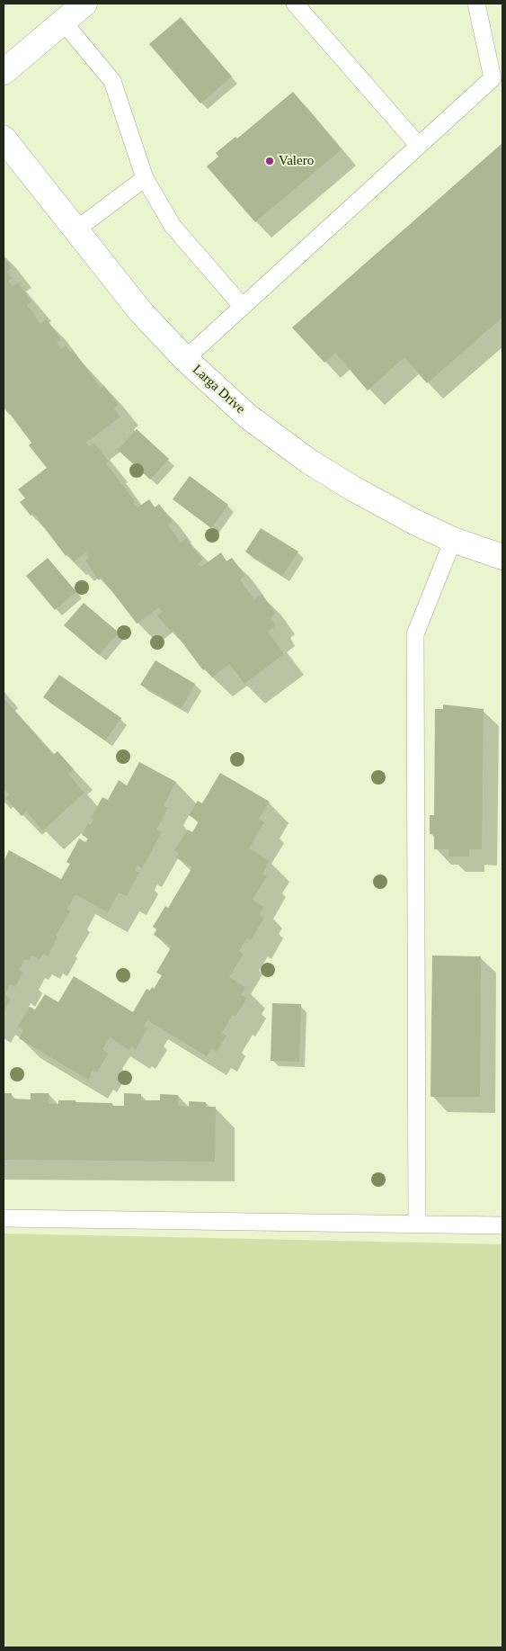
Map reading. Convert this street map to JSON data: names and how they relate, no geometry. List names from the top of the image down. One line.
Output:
{"streets":{"street":["Larga Drive"]},"places":["Valero"]}
